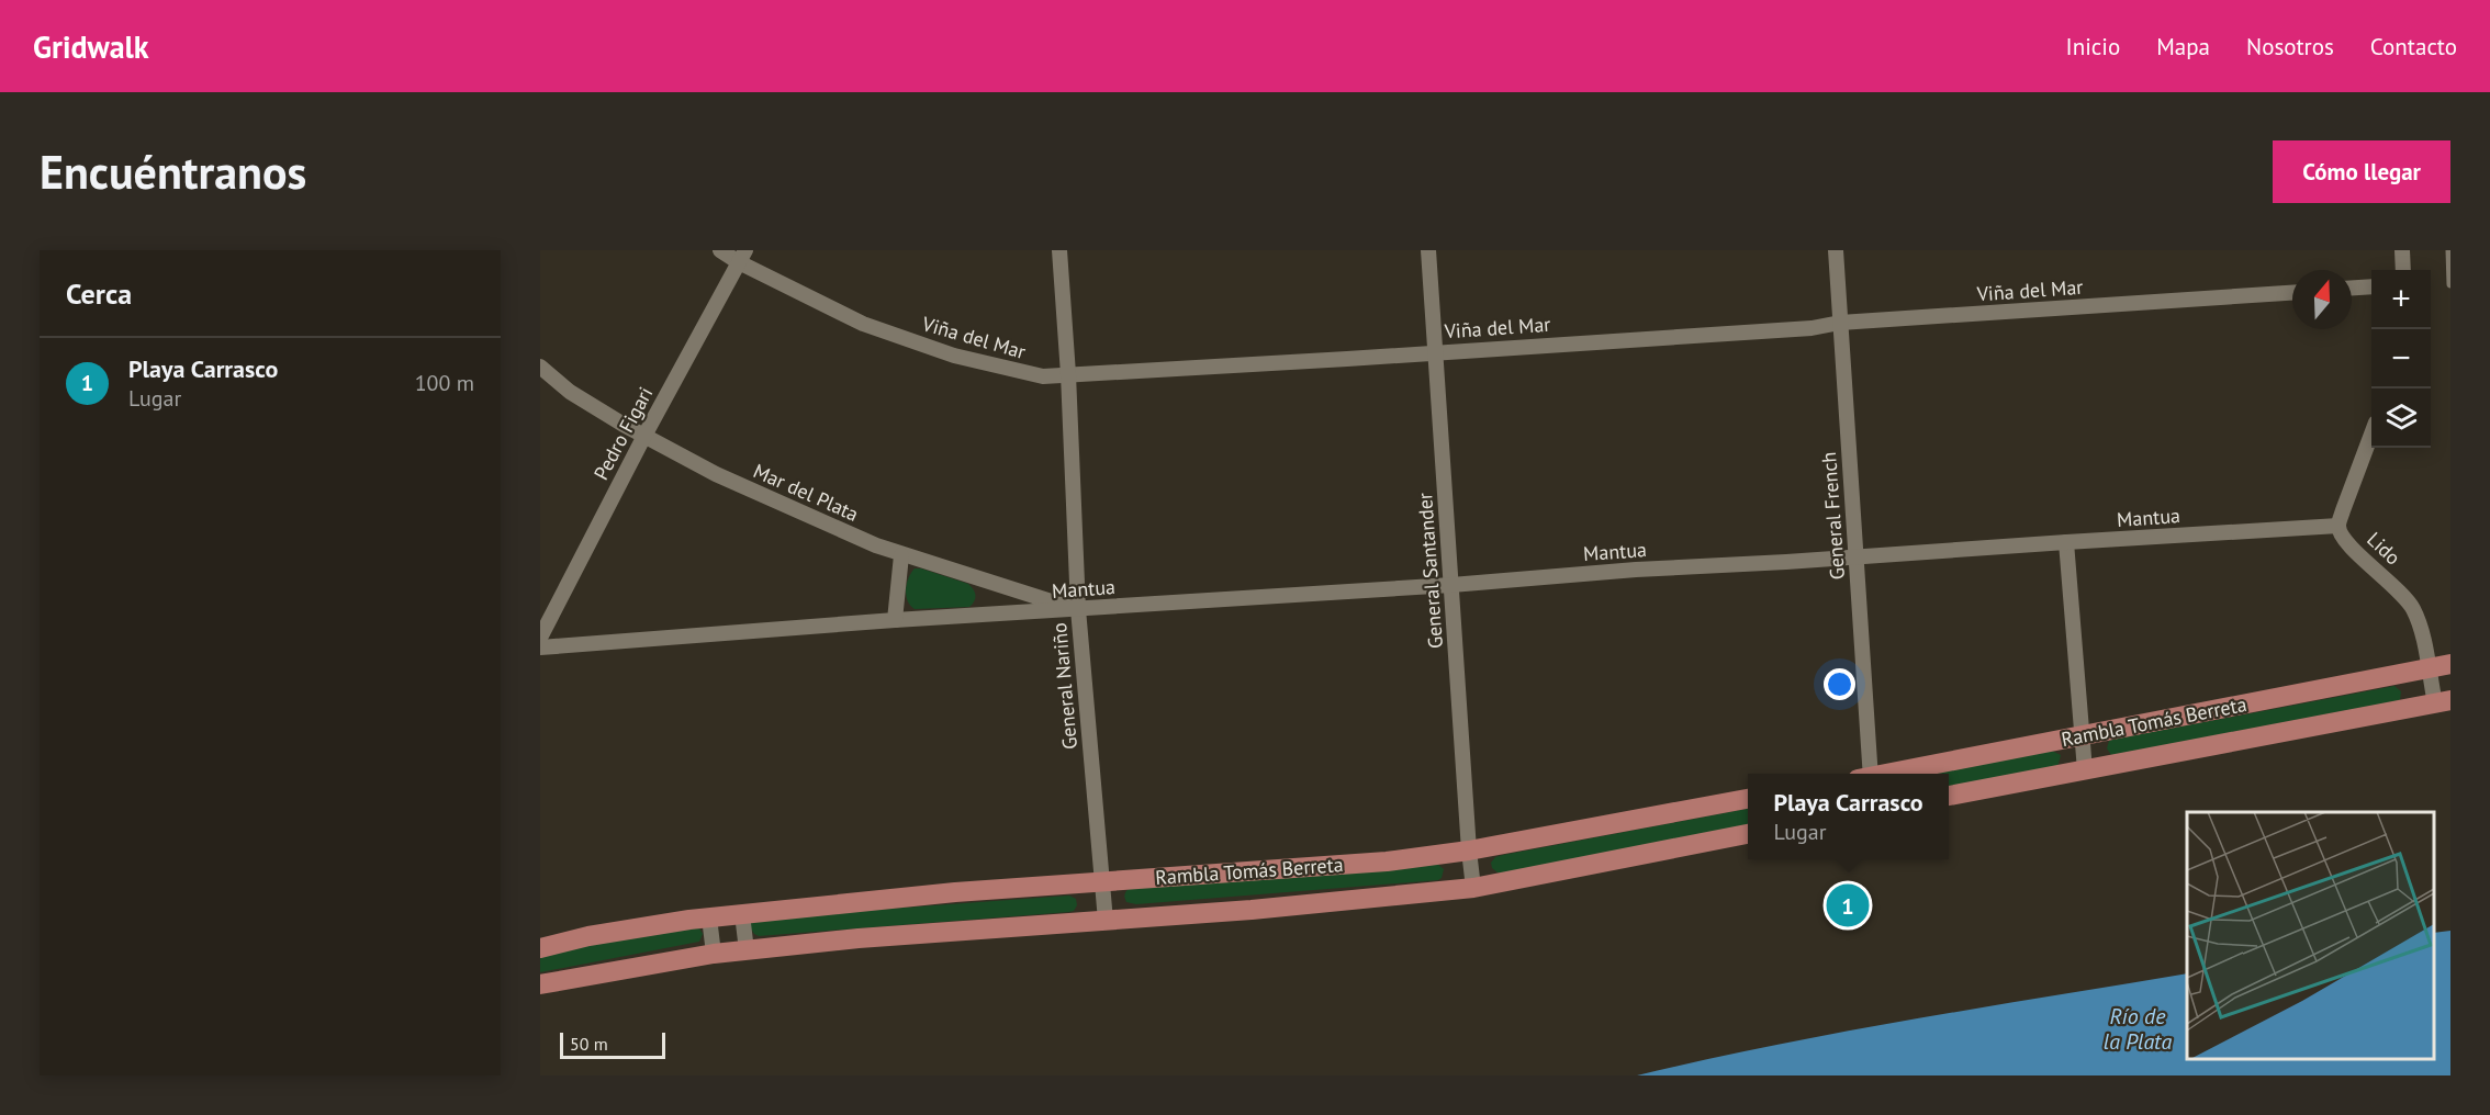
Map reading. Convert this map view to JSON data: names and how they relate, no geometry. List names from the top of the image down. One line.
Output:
{"streets":{"main road":["Rambla Tomás Berreta"],"street":["Viña del Mar","Pedro Figari","Mar del Plata","General French","Mantua","Lido","General Santander","General Nariño"]},"crossings":[["Viña del Mar","Pedro Figari"],["Viña del Mar","General French"],["Viña del Mar","General Santander"],["Viña del Mar","General Nariño"],["Pedro Figari","Mar del Plata"],["Mar del Plata","Mantua"],["Mar del Plata","General Nariño"],["General French","Mantua"],["Mantua","Lido"],["Mantua","General Santander"],["Mantua","General Nariño"],["Lido","Rambla Tomás Berreta"],["General Santander","Rambla Tomás Berreta"],["General Nariño","Rambla Tomás Berreta"]],"water":["Río de la Plata"],"scale_bar":"50 m","north":"top","page":{"header":"Gridwalk","nav":["Inicio","Mapa","Nosotros","Contacto"],"buttons":"Cómo llegar","title":"Encuéntranos","heading":"Cerca","map_buttons":["+","−"],"list":[{"mark":"1","name":"Playa Carrasco","note":"Lugar","value":"100 m"}],"popup":["Playa Carrasco","Lugar"],"pins":"1","scale":"50 m"}}
